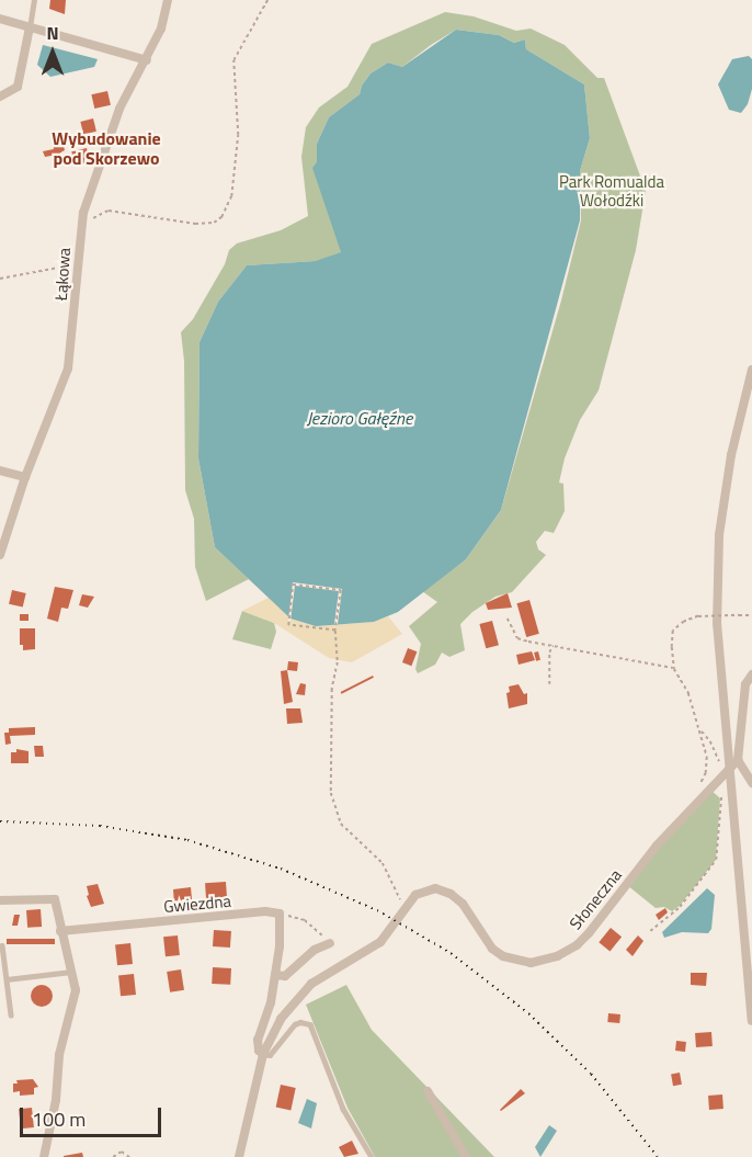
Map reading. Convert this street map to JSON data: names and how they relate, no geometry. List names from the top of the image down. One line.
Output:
{"streets":{"street":["Łąkowa","Słoneczna","Gwiezdna"]},"districts":["Wybudowanie pod Skorzewo"],"water":["Jezioro Gałęźne"],"parks":["Park Romualda Wołodźki"],"scale_bar":"100 m","north":"top"}
